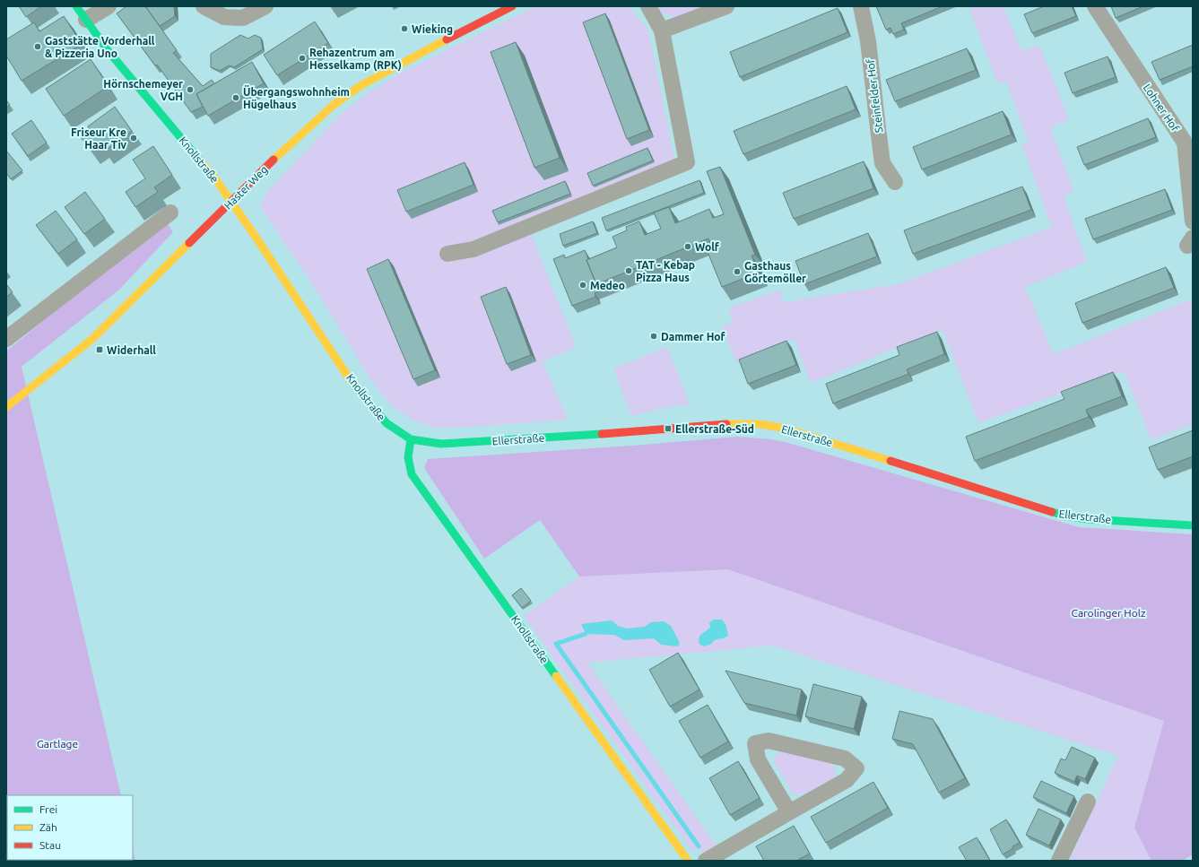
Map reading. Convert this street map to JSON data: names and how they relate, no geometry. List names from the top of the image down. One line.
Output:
{"streets":{"street":["Steinfelder Hof","Lohner Hof","Knollstraße","Haster Weg","Ellerstraße"]},"crossings":[["Knollstraße","Haster Weg"],["Knollstraße","Ellerstraße"]],"parks":["Carolinger Holz","Gartlage"],"places":{"other":["Wieking","Gaststätte Vorderhall & Pizzeria Uno","Rehazentrum am Hesselkamp (RPK)","Hörnschemeyer VGH","Übergangswohnheim Hügelhaus","Friseur Kre Haar Tiv","Wolf","TAT - Kebap Pizza Haus","Gasthaus Görtemöller","Medeo","Dammer Hof"],"transit":["Widerhall","Ellerstraße-Süd"]},"legend":["Frei","Zäh","Stau"]}
